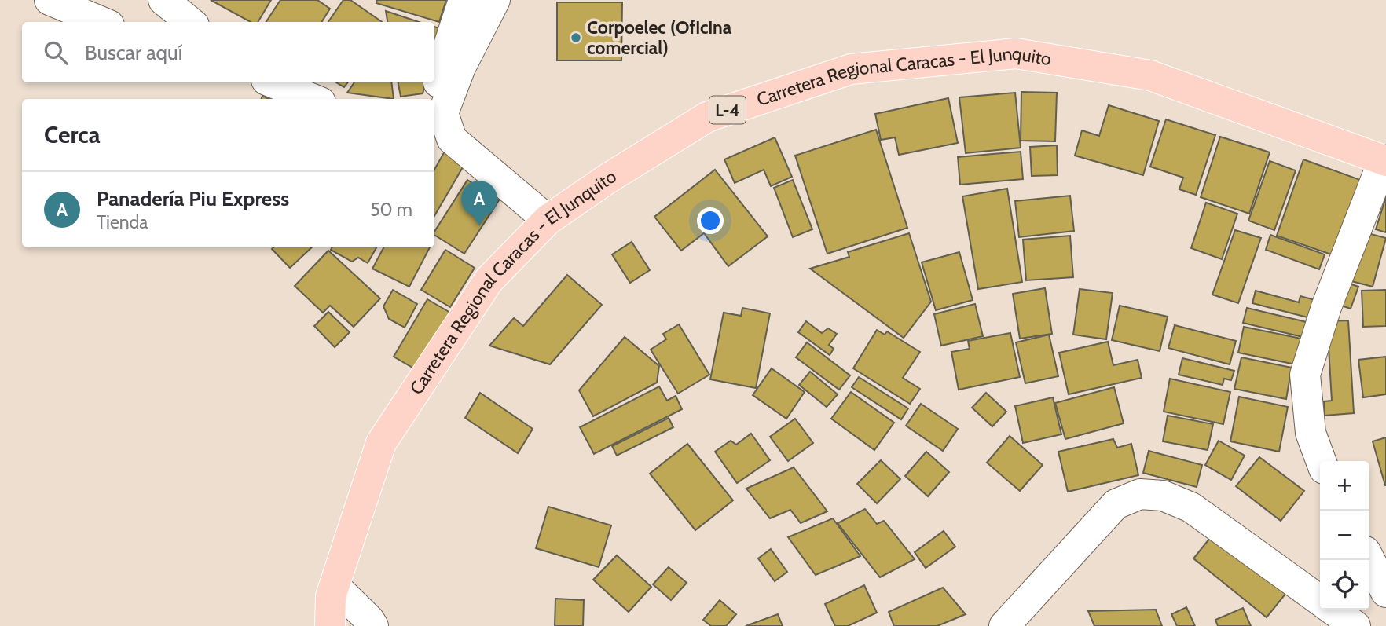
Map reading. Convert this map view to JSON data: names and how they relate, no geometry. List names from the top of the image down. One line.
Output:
{"streets":{"main road":["Carretera Regional Caracas - El Junquito","L-4"]},"places":["Corpoelec (Oficina comercial)"],"page":{"search":"Buscar aquí","heading":"Cerca","list":[{"mark":"A","name":"Panadería Piu Express","note":"Tienda","value":"50 m"}],"pins":"A","map_buttons":["+","−"]}}
